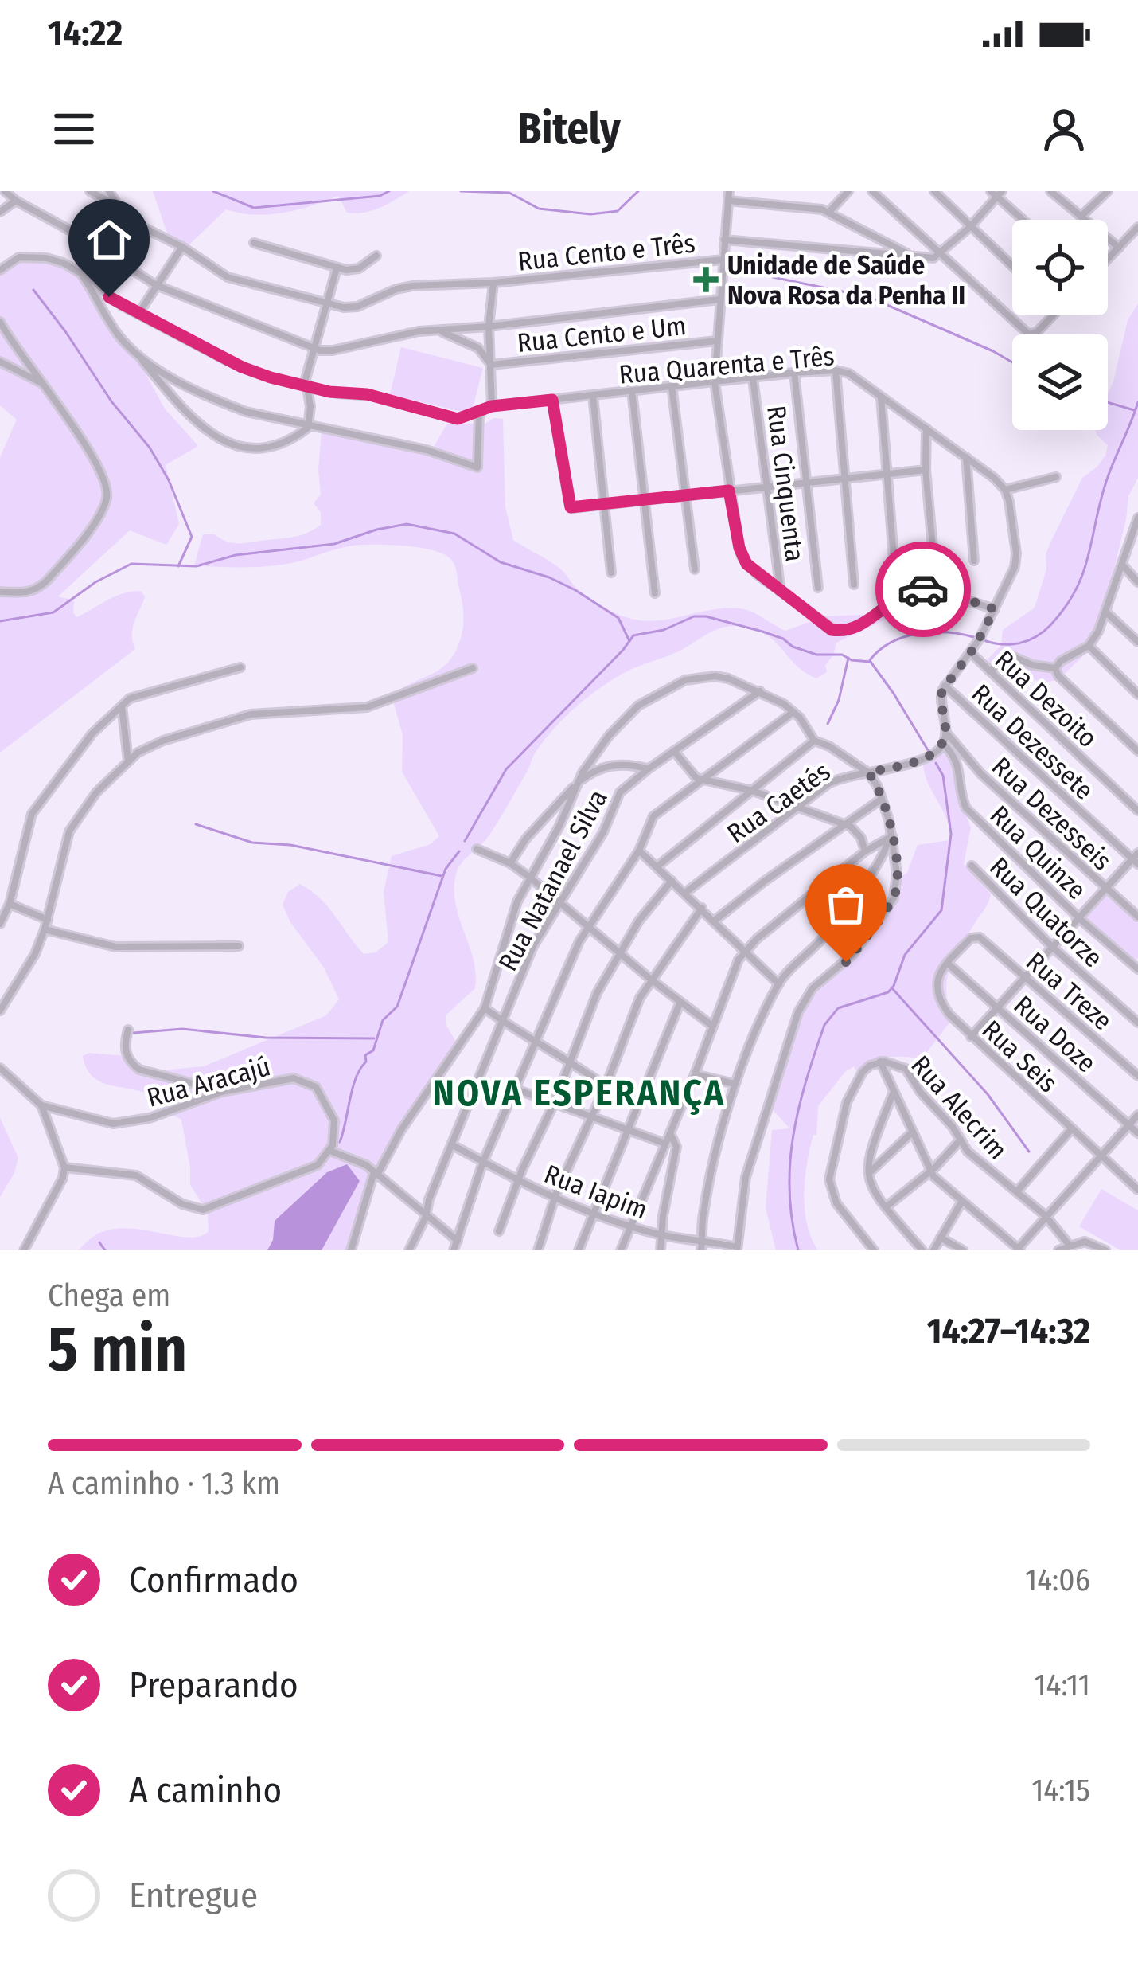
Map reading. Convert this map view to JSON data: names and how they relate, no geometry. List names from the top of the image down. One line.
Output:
{"streets":{"street":["Rua Cento e Três","Rua Cento e Um","Rua Quarenta e Três","Rua Cinquenta","Rua Dezoito","Rua Dezessete","Rua Caetés","Rua Dezesseis","Rua Quinze","Rua Natanael Silva","Rua Quatorze","Rua Treze","Rua Doze","Rua Seis","Rua Aracajú","Rua Alecrim","Rua Iapim"]},"crossings":[["Rua Quarenta e Três","Rua Cinquenta"],["Rua Caetés","Rua Quinze"],["Rua Natanael Silva","Rua Iapim"],["Rua Treze","Rua Doze"],["Rua Treze","Rua Seis"],["Rua Doze","Rua Seis"]],"districts":["NOVA ESPERANÇA"],"places":{"health":["Unidade de Saúde Nova Rosa da Penha II"]},"page":{"status":"14:22","header":"Bitely","heading":["5 min","Chega em","14:27–14:32"],"bar":"A caminho · 1.3 km","list":[["Confirmado","14:06"],["Preparando","14:11"],["A caminho","14:15"],"Entregue"]}}
